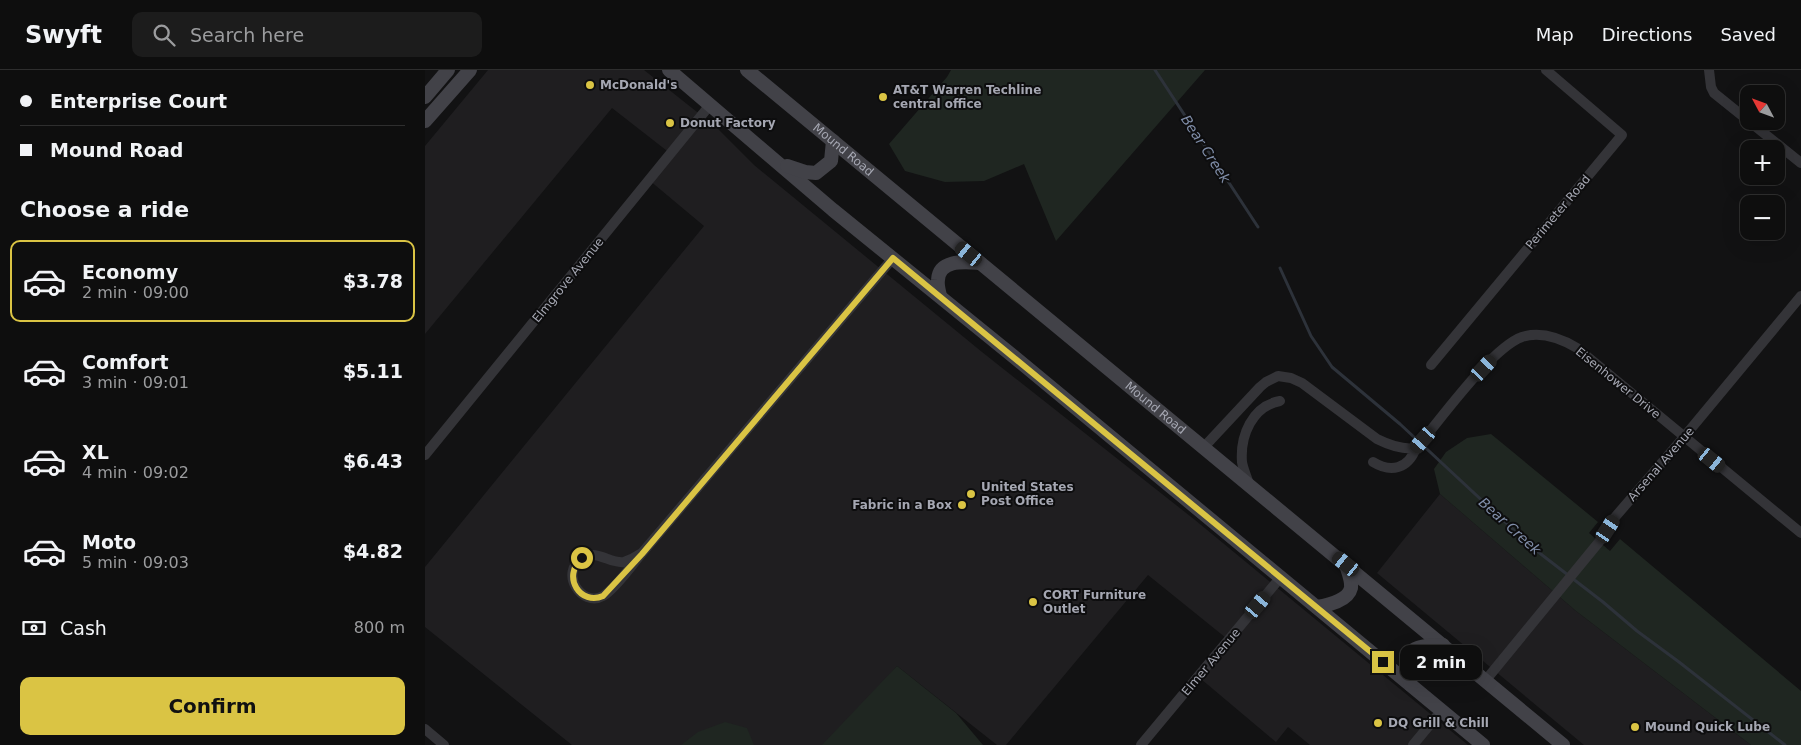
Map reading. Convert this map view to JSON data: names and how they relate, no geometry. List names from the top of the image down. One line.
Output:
{"streets":{"main road":["Mound Road"],"street":["Perimeter Road","Elmgrove Avenue","Eisenhower Drive","Arsenal Avenue","Elmer Avenue"]},"crossings":[["Mound Road","Arsenal Avenue"],["Eisenhower Drive","Arsenal Avenue"]],"water":["Bear Creek"],"places":["McDonald's","AT&T Warren Techline central office","Donut Factory","United States Post Office","Fabric in a Box","CORT Furniture Outlet","DQ Grill & Chill","Mound Quick Lube"],"north":"top left","page":{"header":"Swyft","search":"Search here","nav":["Map","Directions","Saved"],"banner":["Enterprise Court","Mound Road"],"map_buttons":["+","−"],"heading":"Choose a ride","list":[{"name":"Economy","note":"2 min · 09:00","value":"$3.78"},{"name":"Comfort","note":"3 min · 09:01","value":"$5.11"},{"name":"XL","note":"4 min · 09:02","value":"$6.43"},{"name":"Moto","note":"5 min · 09:03","value":"$4.82"}],"pay":["Cash","800 m"],"bubble":"2 min","buttons":"Confirm"}}
